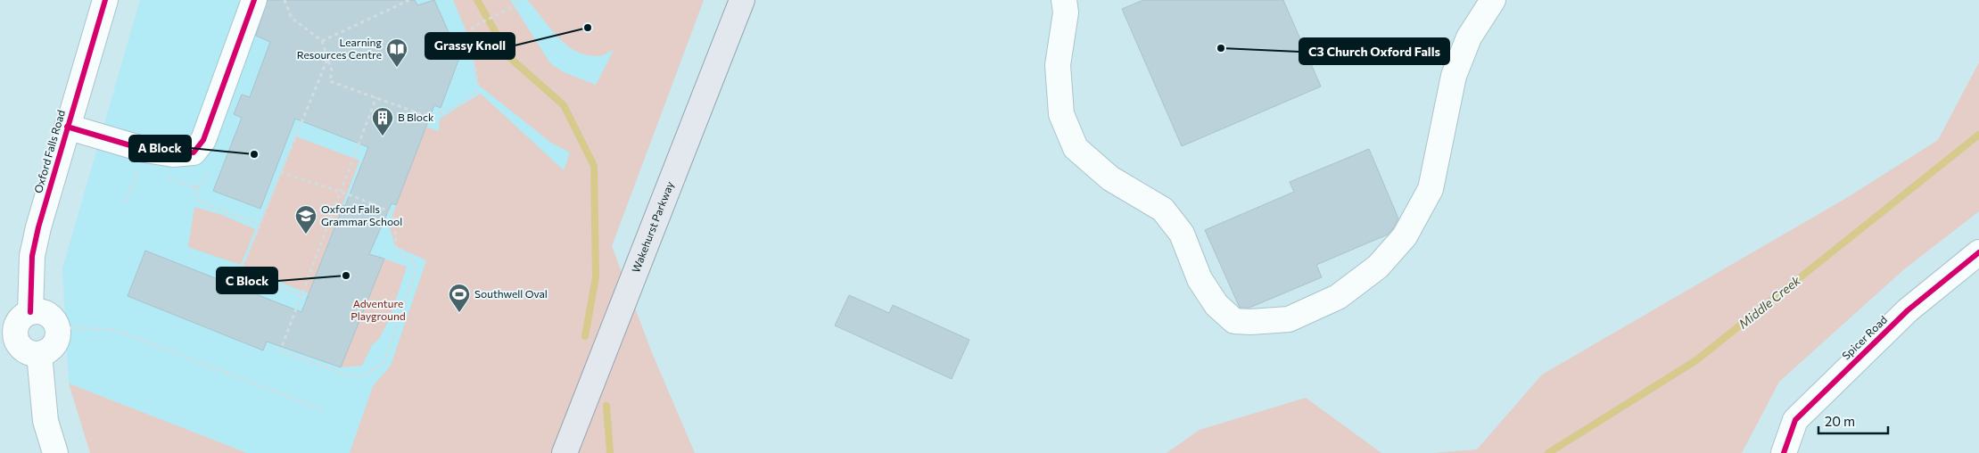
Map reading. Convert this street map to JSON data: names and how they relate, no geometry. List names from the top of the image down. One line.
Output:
{"streets":{"main road":["Wakehurst Parkway"],"street":["Oxford Falls Road","Spicer Road"]},"water":["Middle Creek"],"parks":["Adventure Playground"],"places":{"other":["Grassy Knoll","C3 Church Oxford Falls","A Block","C Block"],"library":["Learning Resources Centre"],"building":["B Block"],"school or university":["Oxford Falls Grammar School"],"sports":["Southwell Oval"]},"scale_bar":"20 m"}
